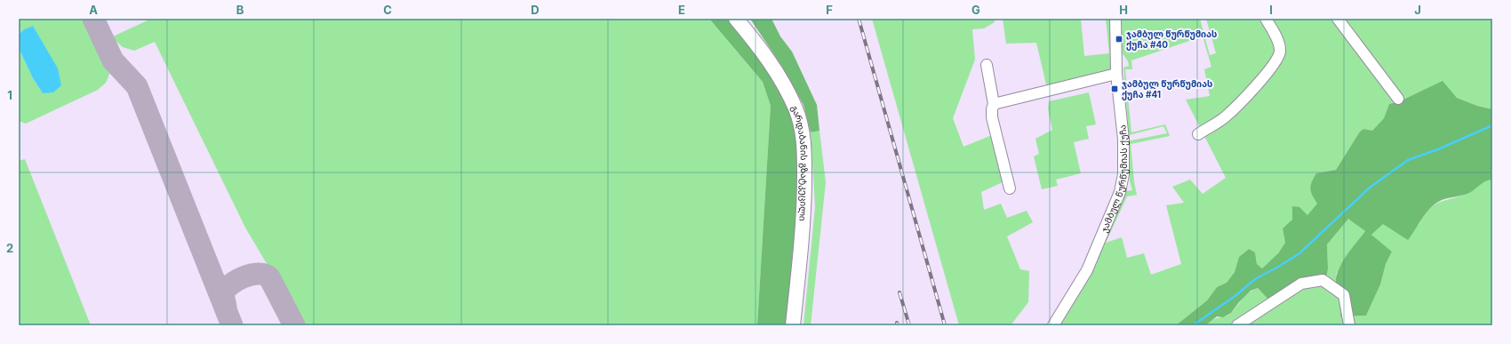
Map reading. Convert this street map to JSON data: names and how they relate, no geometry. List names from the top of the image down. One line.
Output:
{"streets":{"main road":["გარდაბანის გზატკეცილი"],"street":["ჯამბულ წურწუმიას ქუჩა"]},"places":{"transit":["ჯამბულ წურწუმიას ქუჩა #40","ჯამბულ წურწუმიას ქუჩა #41"]},"grid":{"columns":["A","B","C","D","E","F","G","H","I","J"],"rows":["1","2"]}}
